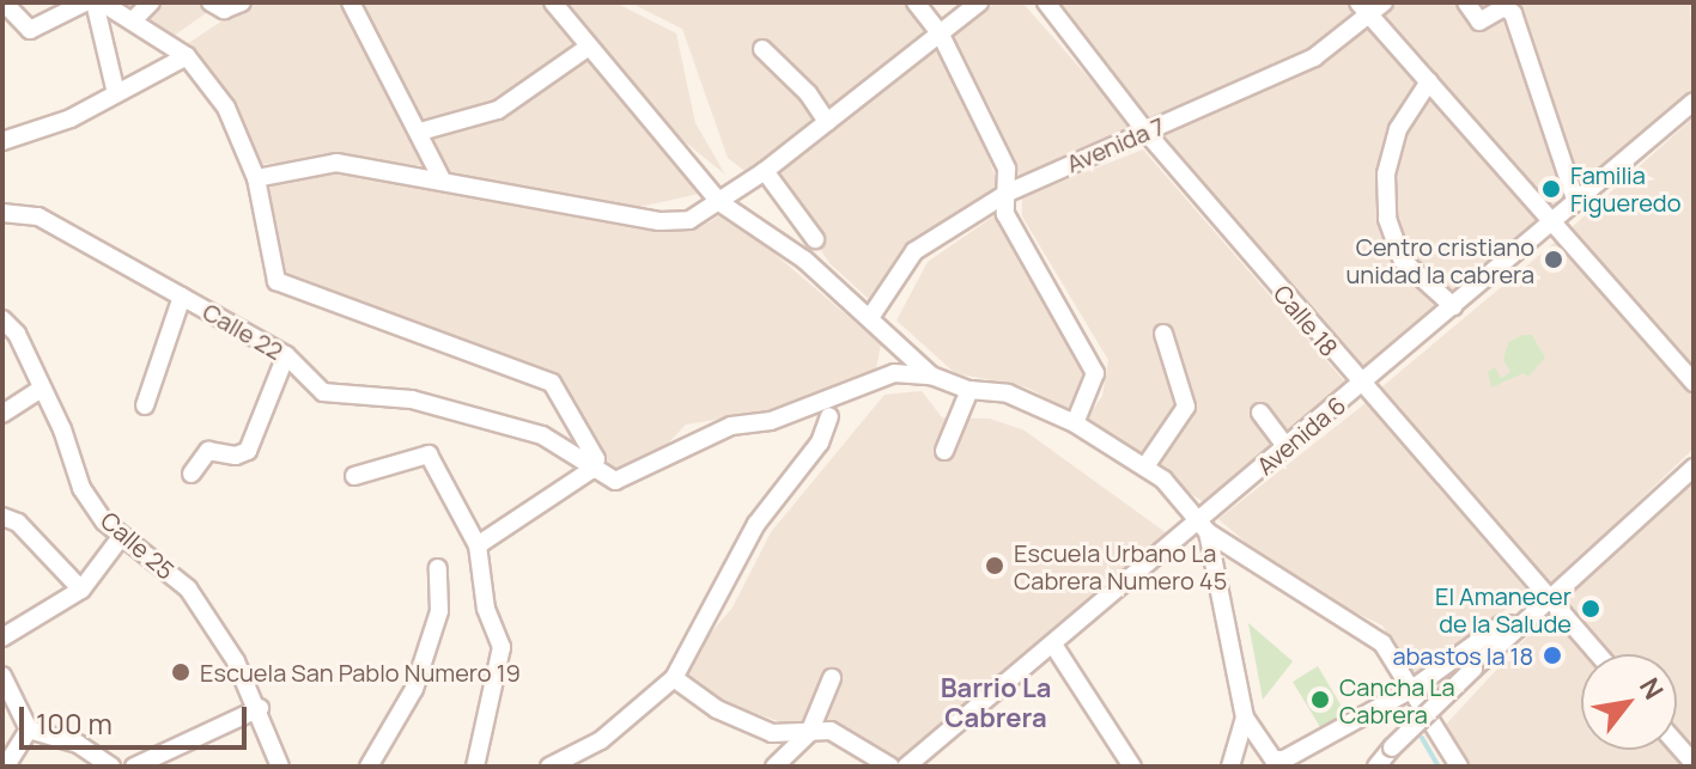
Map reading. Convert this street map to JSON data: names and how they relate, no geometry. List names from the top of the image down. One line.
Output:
{"streets":{"street":["Avenida 7","Calle 18","Calle 22","Avenida 6","Calle 25"]},"crossings":[["Avenida 7","Calle 18"],["Calle 18","Avenida 6"]],"districts":["Barrio La Cabrera"],"places":["Familia Figueredo","Centro cristiano unidad la cabrera","Escuela Urbano La Cabrera Numero 45","El Amanecer de la Salude","abastos la 18","Escuela San Pablo Numero 19","Cancha La Cabrera"],"scale_bar":"100 m","north":"top right"}
